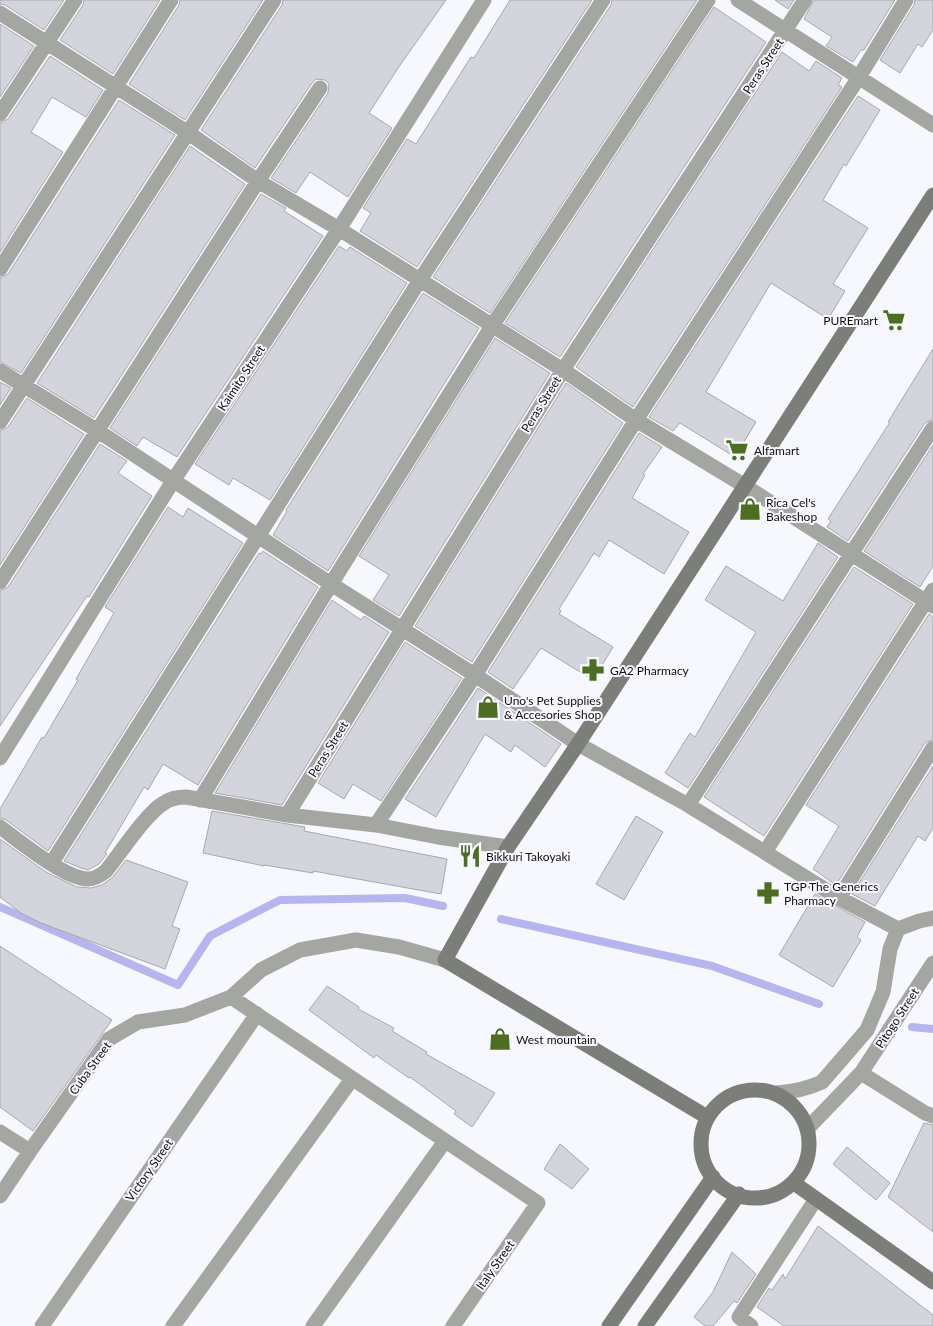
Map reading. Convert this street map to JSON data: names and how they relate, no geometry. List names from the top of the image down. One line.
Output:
{"streets":{"street":["Peras Street","Kaimito Street","Pitogo Street","Cuba Street","Victory Street","Italy Street"]},"places":{"supermarket":["PUREmart","Alfamart"],"shop":["Rica Cel's Bakeshop","Uno's Pet Supplies & Accesories Shop","West mountain"],"pharmacy":["GA2 Pharmacy","TGP The Generics Pharmacy"],"restaurant":["Bikkuri Takoyaki"]}}
